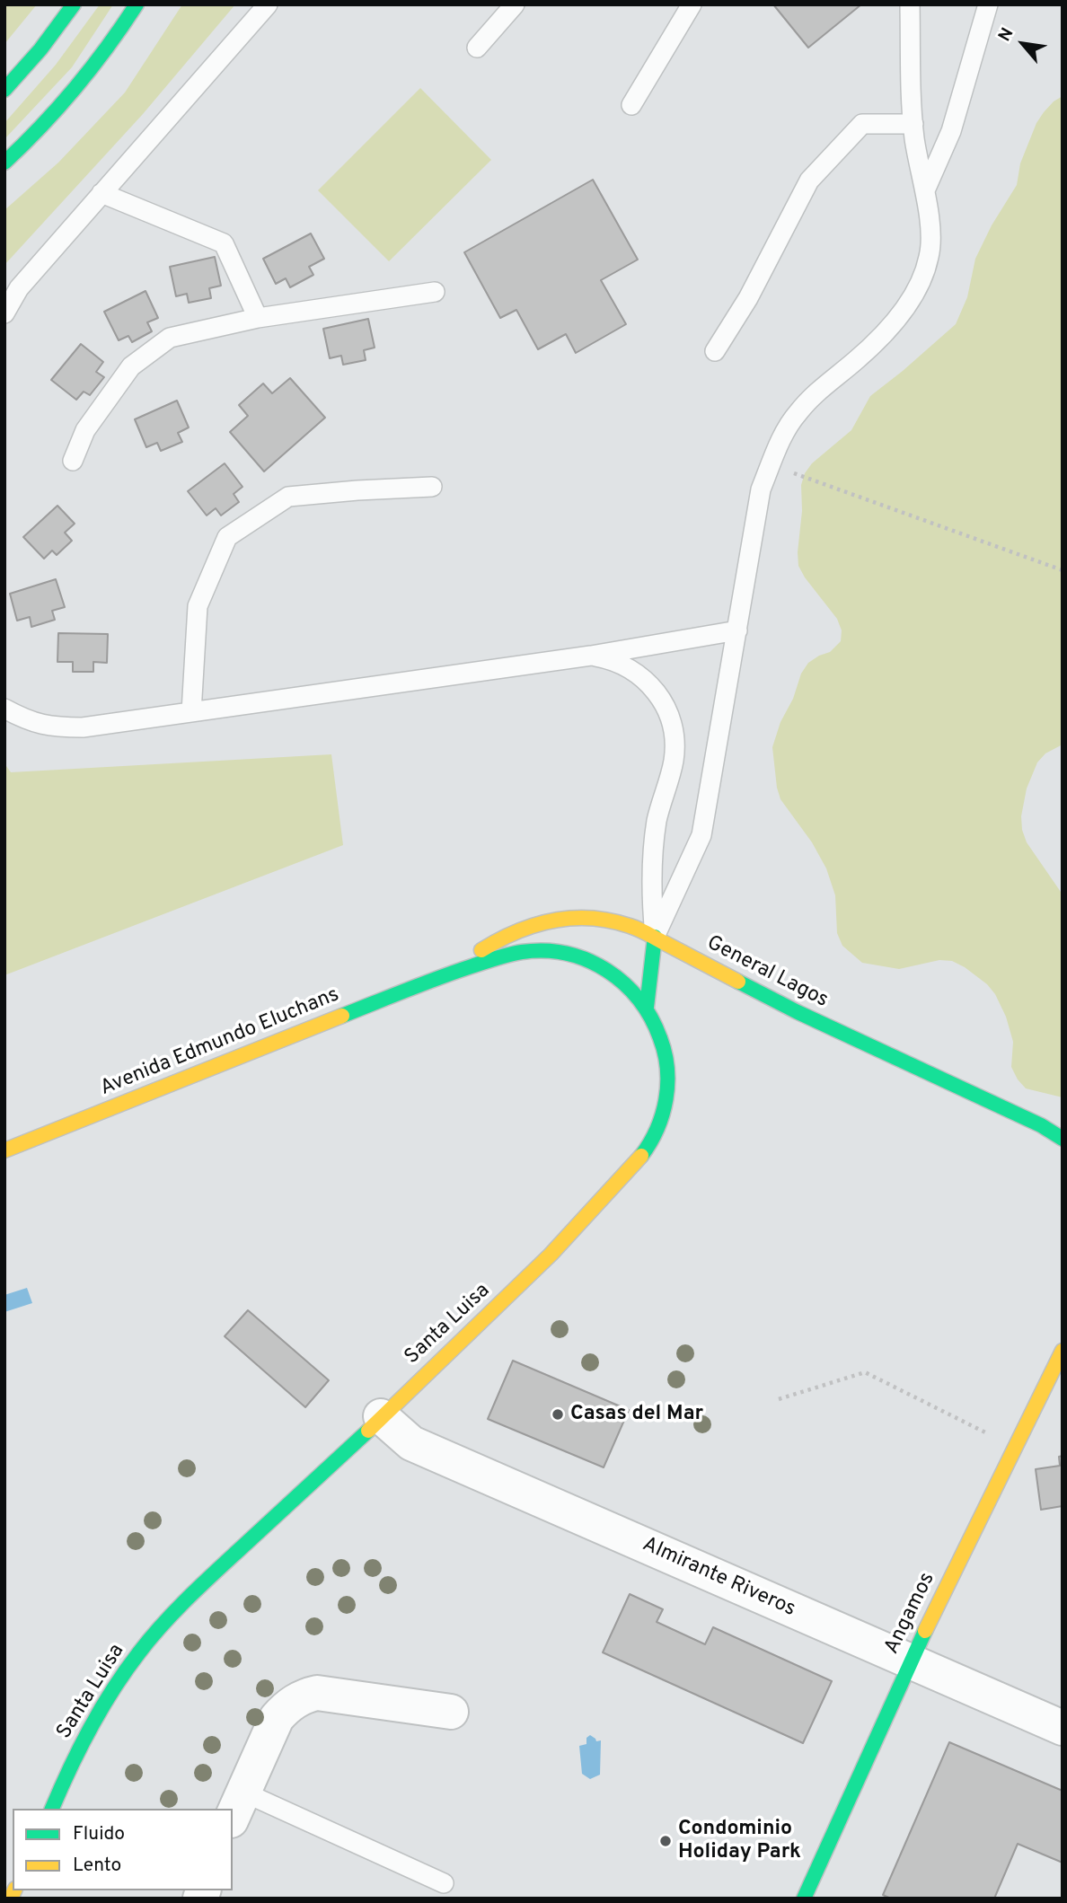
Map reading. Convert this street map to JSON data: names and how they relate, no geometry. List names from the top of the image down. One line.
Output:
{"streets":{"main road":["General Lagos","Avenida Edmundo Eluchans","Santa Luisa","Angamos"],"street":["Almirante Riveros"]},"crossings":[["General Lagos","Avenida Edmundo Eluchans"],["General Lagos","Santa Luisa"],["Avenida Edmundo Eluchans","Santa Luisa"],["Santa Luisa","Almirante Riveros"],["Almirante Riveros","Angamos"]],"places":["Casas del Mar","Condominio Holiday Park"],"legend":["Fluido","Lento"],"north":"top left"}
